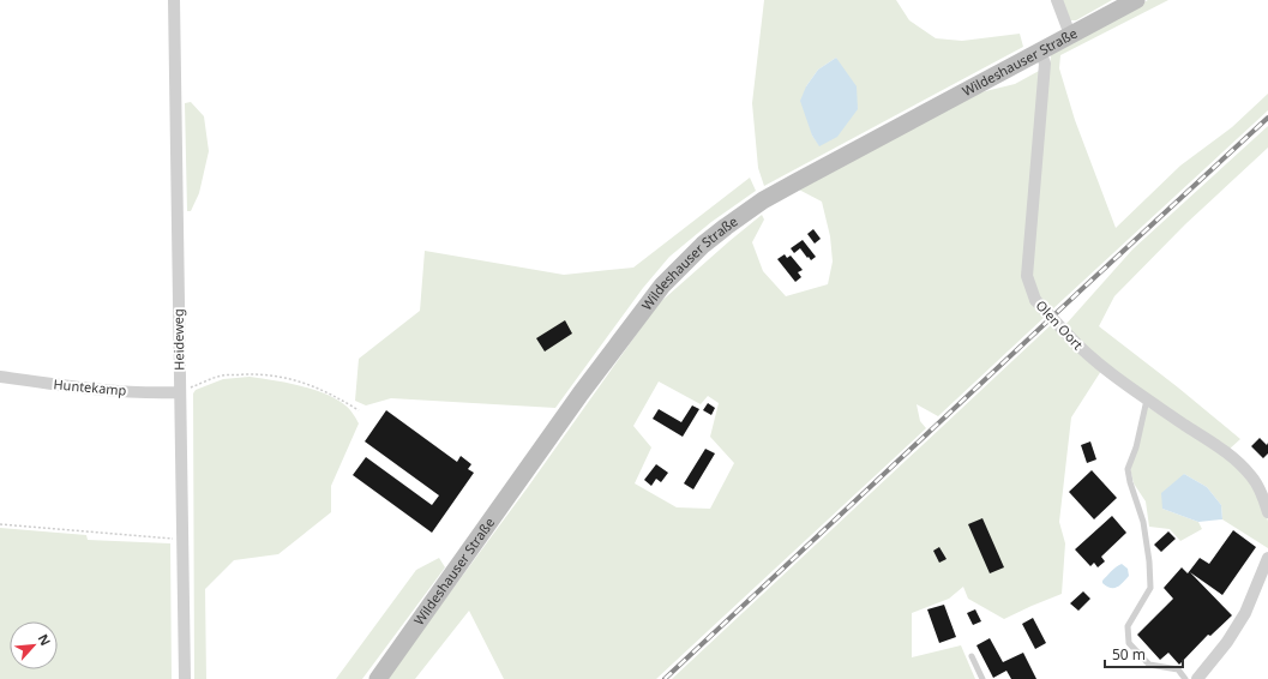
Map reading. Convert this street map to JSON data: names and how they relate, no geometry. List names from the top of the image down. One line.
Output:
{"streets":{"main road":["Wildeshauser Straße"],"street":["Olen Oort","Heideweg","Huntekamp"]},"crossings":[["Wildeshauser Straße","Olen Oort"],["Heideweg","Huntekamp"]],"scale_bar":"50 m","north":"top right"}
